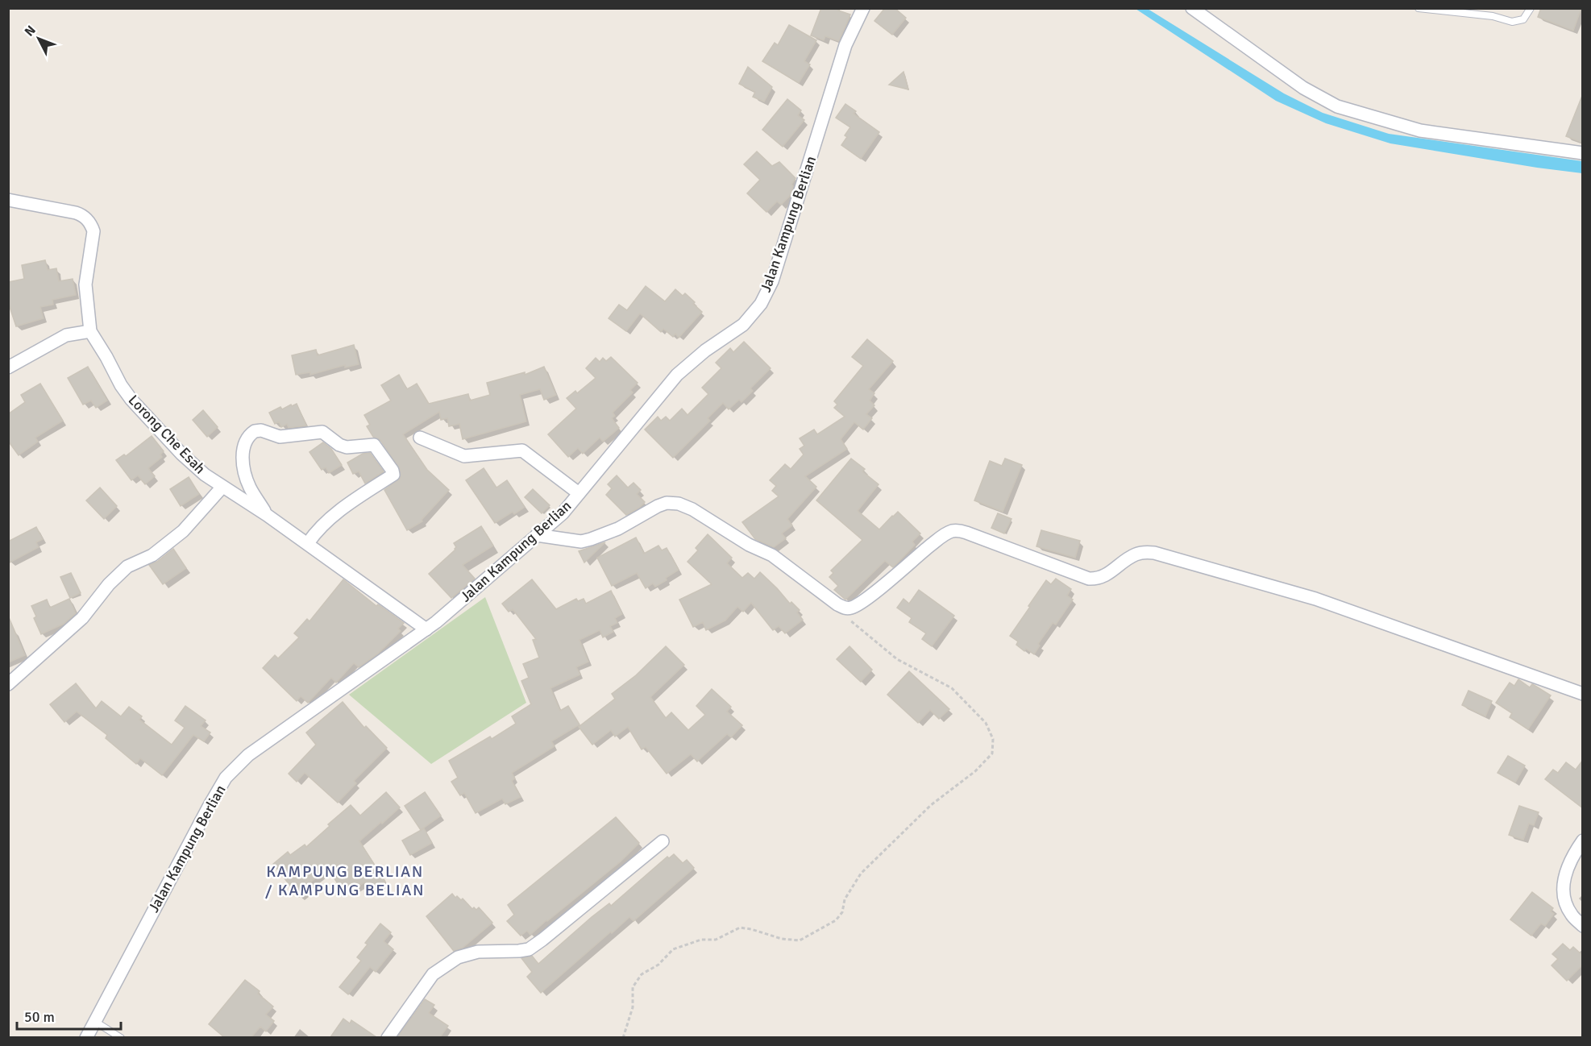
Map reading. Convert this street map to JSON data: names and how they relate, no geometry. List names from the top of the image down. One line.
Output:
{"streets":{"street":["Jalan Kampung Berlian","Lorong Che Esah"]},"crossings":[["Jalan Kampung Berlian","Lorong Che Esah"]],"districts":["KAMPUNG BERLIAN / KAMPUNG BELIAN"],"scale_bar":"50 m","north":"top left"}
